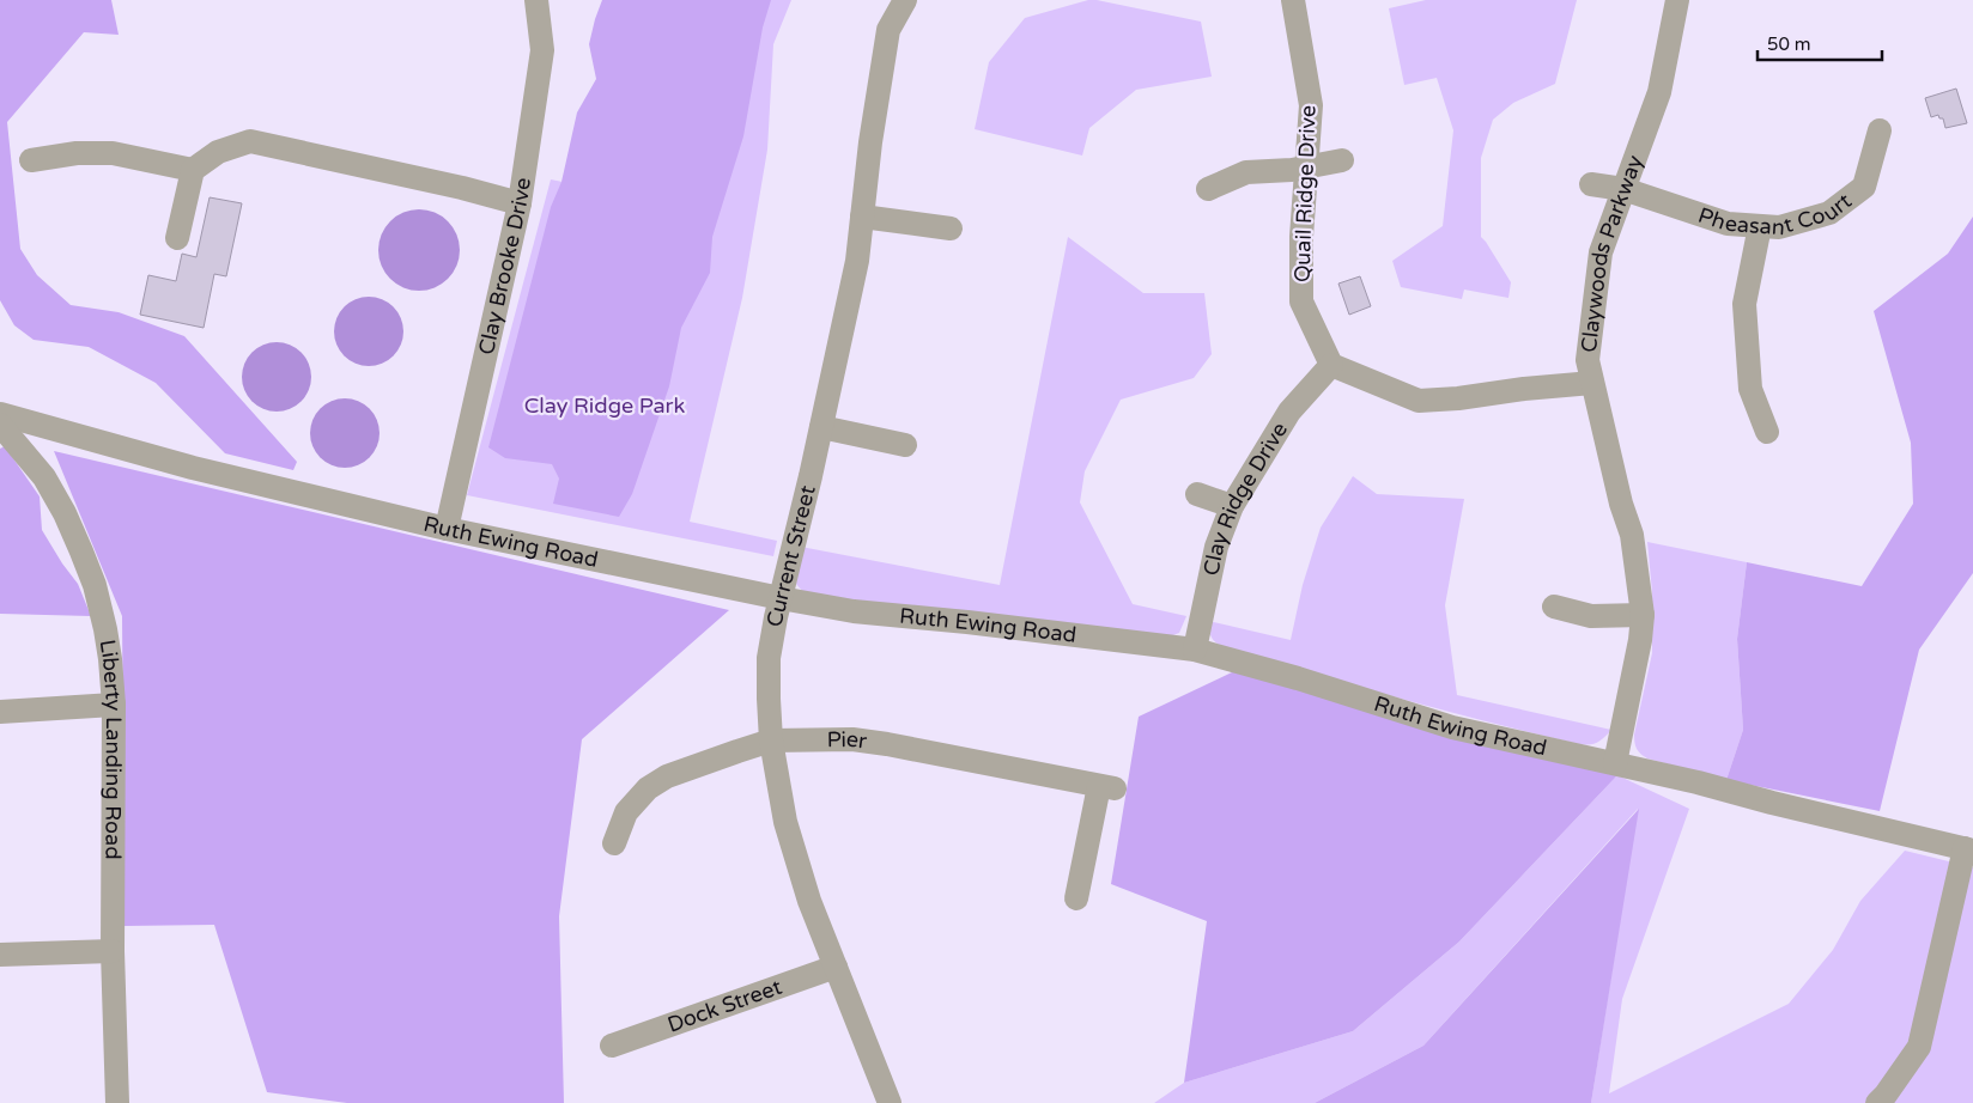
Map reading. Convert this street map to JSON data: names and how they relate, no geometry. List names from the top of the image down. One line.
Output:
{"streets":{"street":["Quail Ridge Drive","Pheasant Court","Claywoods Parkway","Clay Brooke Drive","Clay Ridge Drive","Ruth Ewing Road","Current Street","Pier","Liberty Landing Road","Dock Street"]},"crossings":[["Quail Ridge Drive","Clay Ridge Drive"],["Pheasant Court","Claywoods Parkway"],["Claywoods Parkway","Ruth Ewing Road"],["Clay Brooke Drive","Ruth Ewing Road"],["Clay Ridge Drive","Ruth Ewing Road"],["Ruth Ewing Road","Current Street"],["Current Street","Pier"],["Current Street","Dock Street"]],"parks":["Clay Ridge Park"],"scale_bar":"50 m"}
